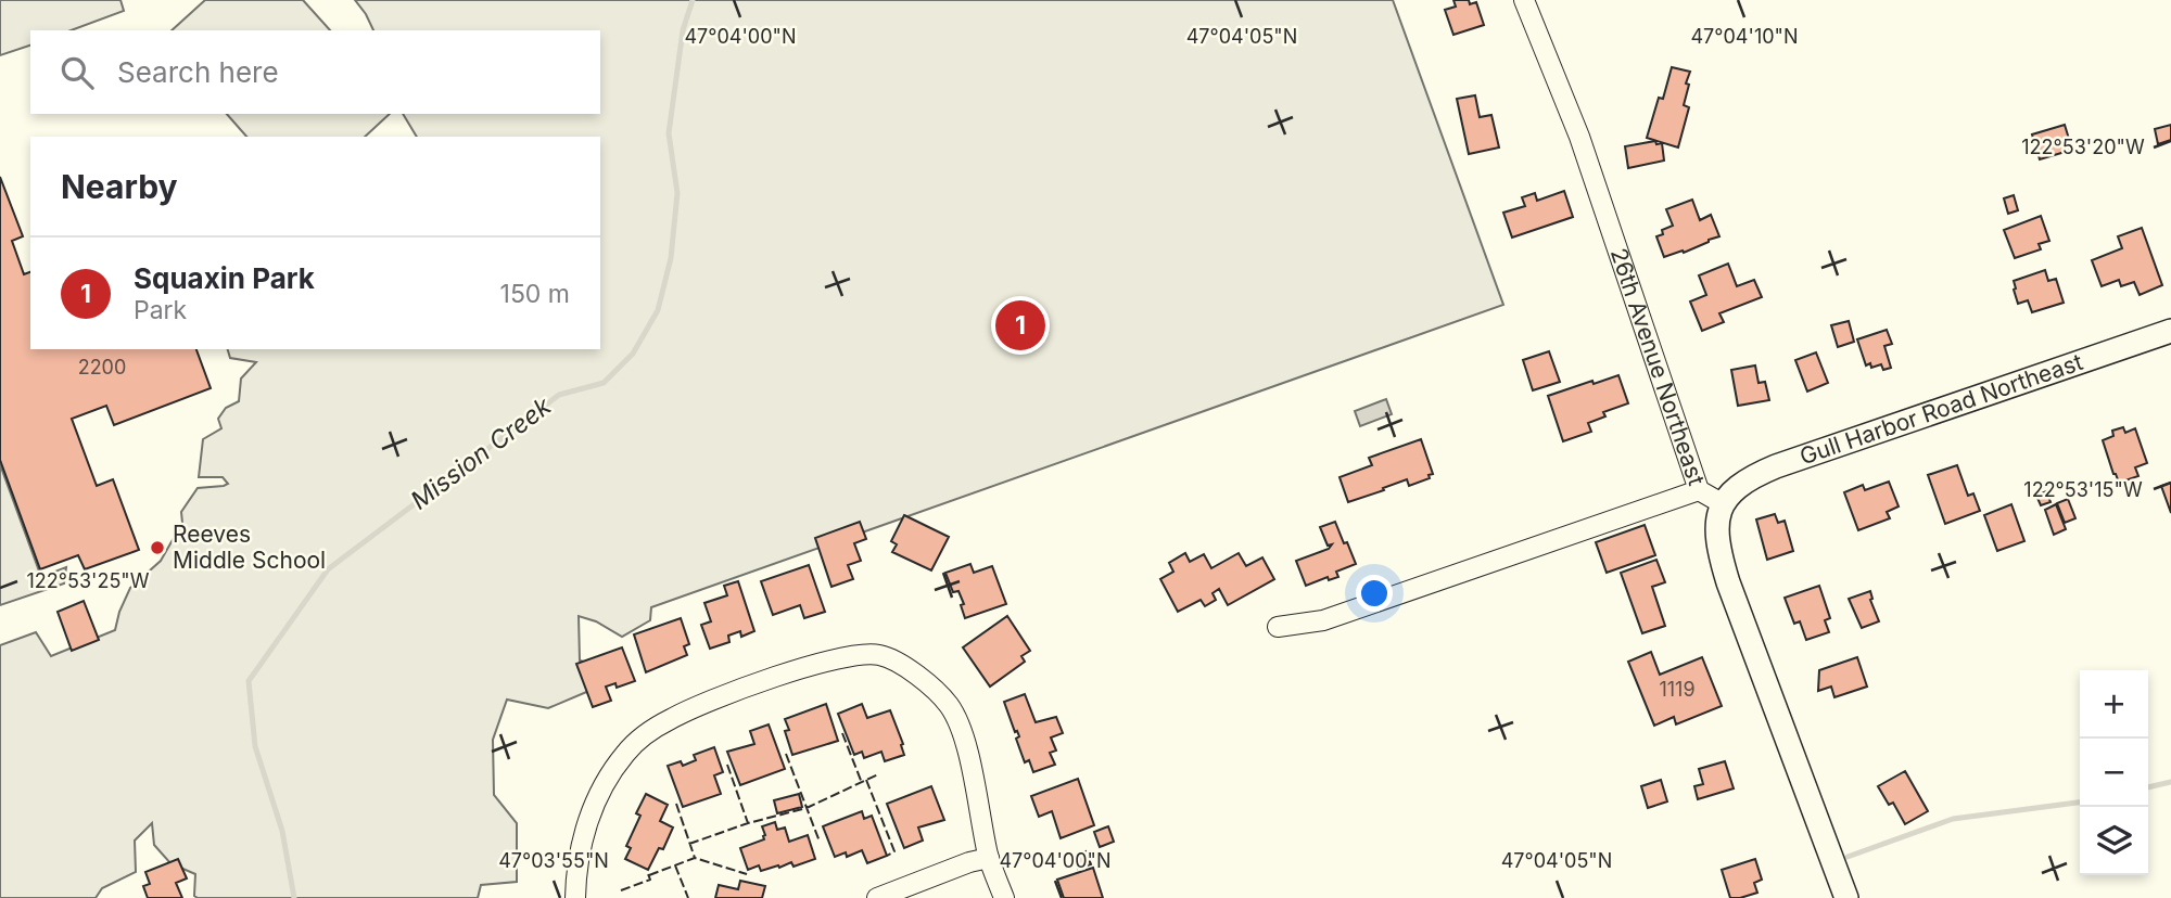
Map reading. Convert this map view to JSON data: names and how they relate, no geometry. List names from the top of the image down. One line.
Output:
{"streets":{"street":["26th Avenue Northeast","Gull Harbor Road Northeast"]},"crossings":[["26th Avenue Northeast","Gull Harbor Road Northeast"]],"water":["Mission Creek"],"places":["Reeves Middle School"],"house_numbers":["2200","1119"],"page":{"search":"Search here","heading":"Nearby","list":[{"mark":"1","name":"Squaxin Park","note":"Park","value":"150 m"}],"pins":"1","map_buttons":["+","−"]},"coordinates":["47°04'00\"N","47°04'05\"N","47°04'10\"N","122°53'20\"W","122°53'15\"W","122°53'25\"W","47°03'55\"N"]}
